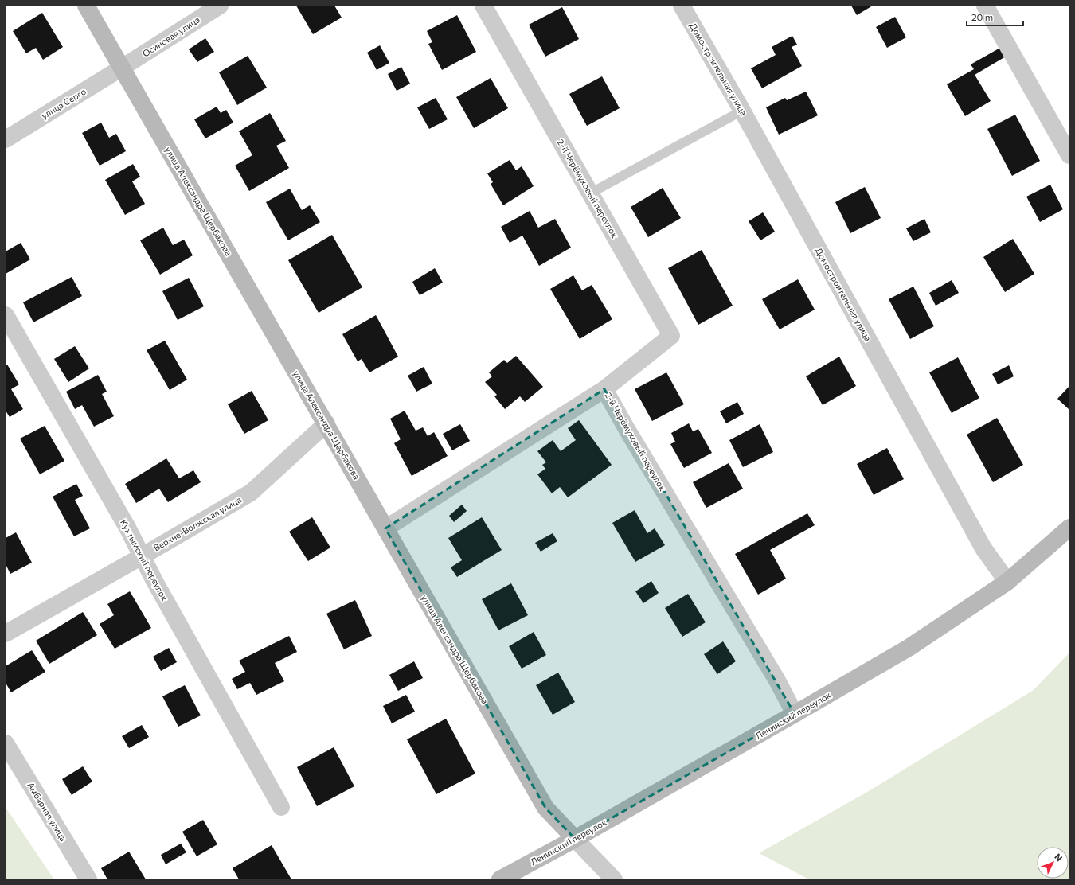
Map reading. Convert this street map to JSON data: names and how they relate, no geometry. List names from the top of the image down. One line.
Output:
{"streets":{"street":["Осиновая улица","Домостроительная улица","улица Серго","2-й Черёмуховый переулок","улица Александра Щербакова","Верхне-Волжская улица","Кухтымский переулок","Ленинский переулок","Амбарная улица"]},"crossings":[["Осиновая улица","улица Серго"],["Осиновая улица","улица Александра Щербакова"],["Домостроительная улица","Ленинский переулок"],["улица Серго","улица Александра Щербакова"],["2-й Черёмуховый переулок","Ленинский переулок"],["улица Александра Щербакова","Верхне-Волжская улица"],["улица Александра Щербакова","Ленинский переулок"],["Верхне-Волжская улица","Кухтымский переулок"]],"scale_bar":"20 m","north":"top right"}
